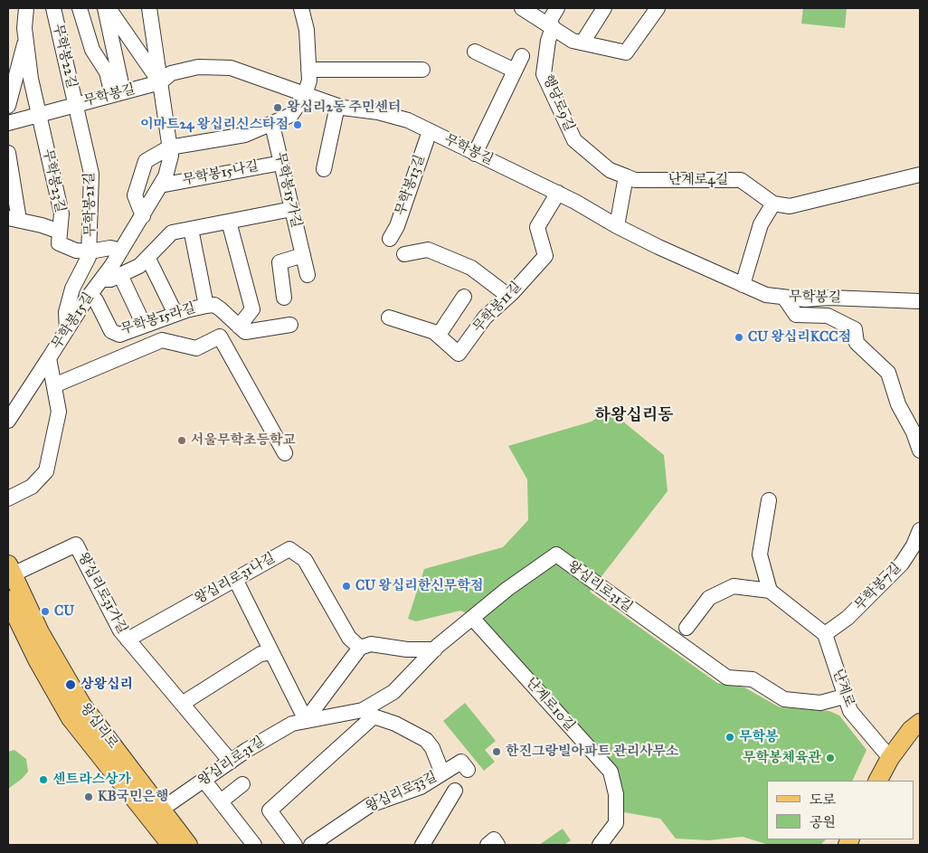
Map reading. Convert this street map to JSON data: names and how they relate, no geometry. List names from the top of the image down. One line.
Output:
{"streets":{"main road":["왕십리로"],"street":["무학봉22길","무학봉길","행당로9길","무학봉15나길","난계로4길","무학봉23길","무학봉13길","무학봉15가길","무학봉21길","무학봉11길","무학봉15라길","무학봉15길","왕십리로31나길","왕십리로31길","무학봉7길","왕십리로31가길","난계로","난계로10길","왕십리로33길"]},"crossings":[["무학봉22길","무학봉길"],["무학봉22길","무학봉21길"],["무학봉길","무학봉23길"],["무학봉길","무학봉13길"],["무학봉길","무학봉21길"],["무학봉길","무학봉11길"],["무학봉길","무학봉15길"],["행당로9길","난계로4길"],["무학봉15나길","무학봉15가길"],["무학봉15나길","무학봉15길"],["무학봉23길","무학봉21길"],["무학봉21길","무학봉15길"],["무학봉15라길","무학봉15길"],["왕십리로31나길","왕십리로31가길"],["왕십리로31길","왕십리로31가길"],["왕십리로31길","난계로"],["왕십리로31길","난계로10길"],["왕십리로31길","왕십리로"],["무학봉7길","난계로"],["왕십리로31가길","왕십리로"]],"districts":["하왕십리동"],"places":["왕십리2동 주민센터","이마트24 왕십리신스타점","CU 왕십리KCC점","서울무학초등학교","CU 왕십리한신무학점","CU","상왕십리","무학봉","한진그랑빌아파트 관리사무소","무학봉체육관","센트라스상가","KB국민은행"],"legend":["도로","공원"]}
